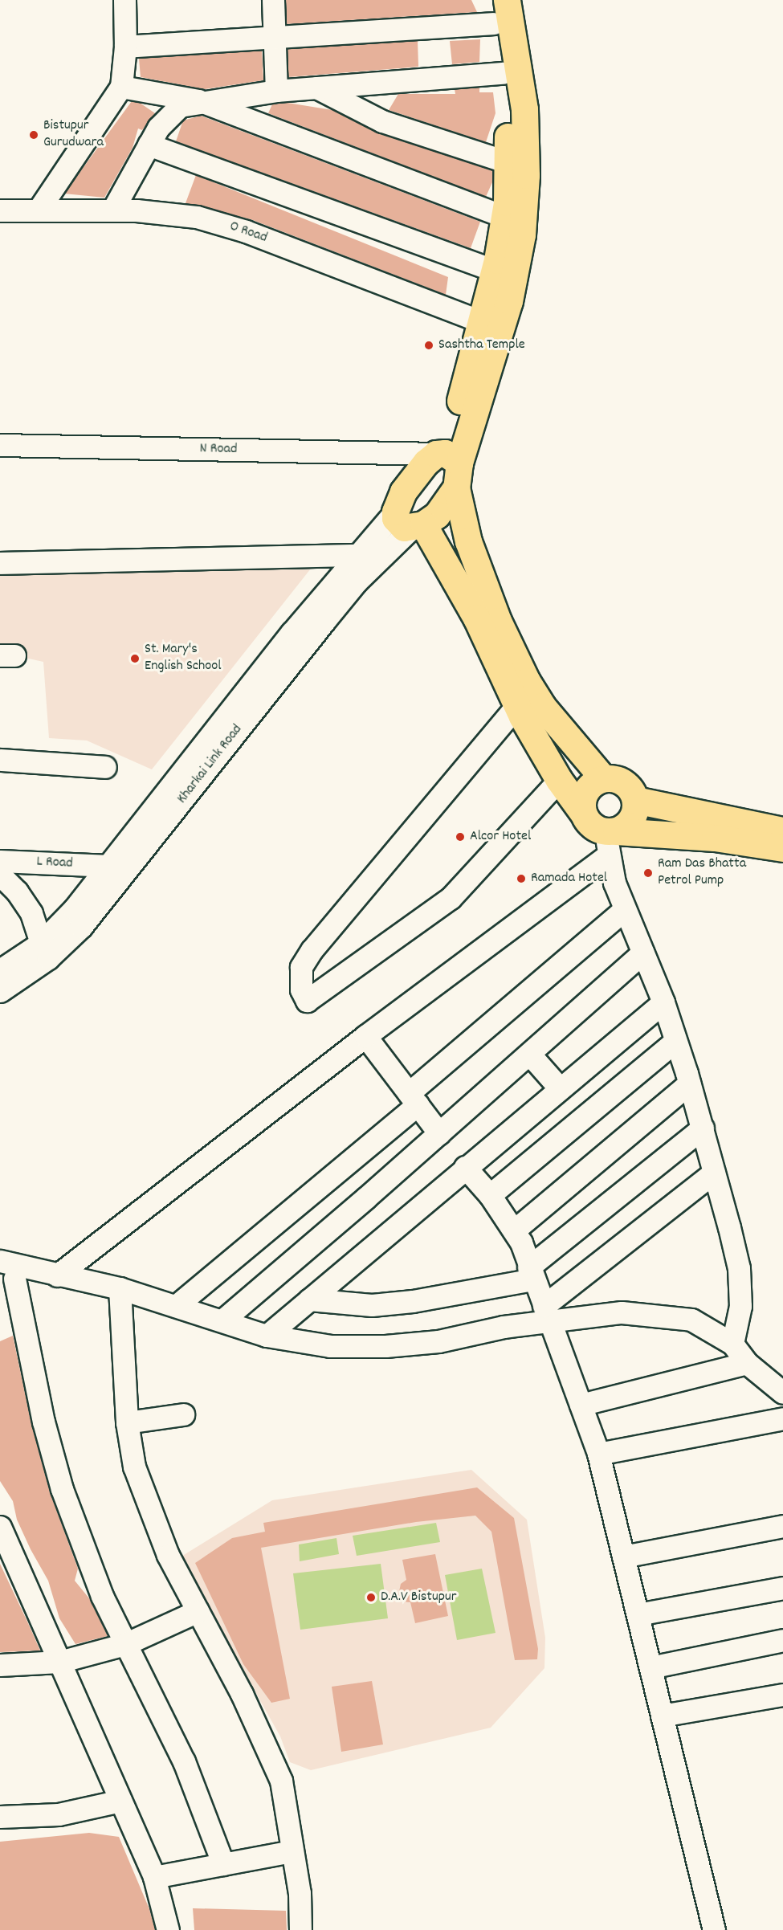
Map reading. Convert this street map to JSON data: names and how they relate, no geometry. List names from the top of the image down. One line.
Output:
{"streets":{"street":["O Road","N Road","Kharkai Link Road","L Road"]},"places":["Bistupur Gurudwara","Sashtha Temple","St. Mary's English School","Alcor Hotel","Ram Das Bhatta Petrol Pump","Ramada Hotel","D.A.V Bistupur"]}
